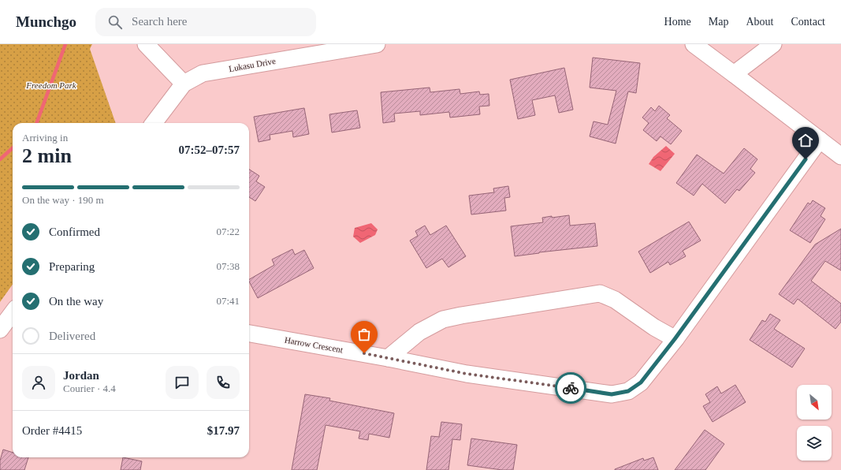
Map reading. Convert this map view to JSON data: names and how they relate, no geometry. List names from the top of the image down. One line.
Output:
{"streets":{"street":["Lukasu Drive","Harrow Crescent"]},"parks":["Freedom Park"],"north":"bottom right","page":{"header":"Munchgo","search":"Search here","nav":["Home","Map","About","Contact"],"heading":["2 min","Arriving in","07:52–07:57"],"panel":["Jordan","Courier · 4.4","Order #4415","$17.97"],"bar":"On the way · 190 m","list":[["Confirmed","07:22"],["Preparing","07:38"],["On the way","07:41"],"Delivered"]}}
